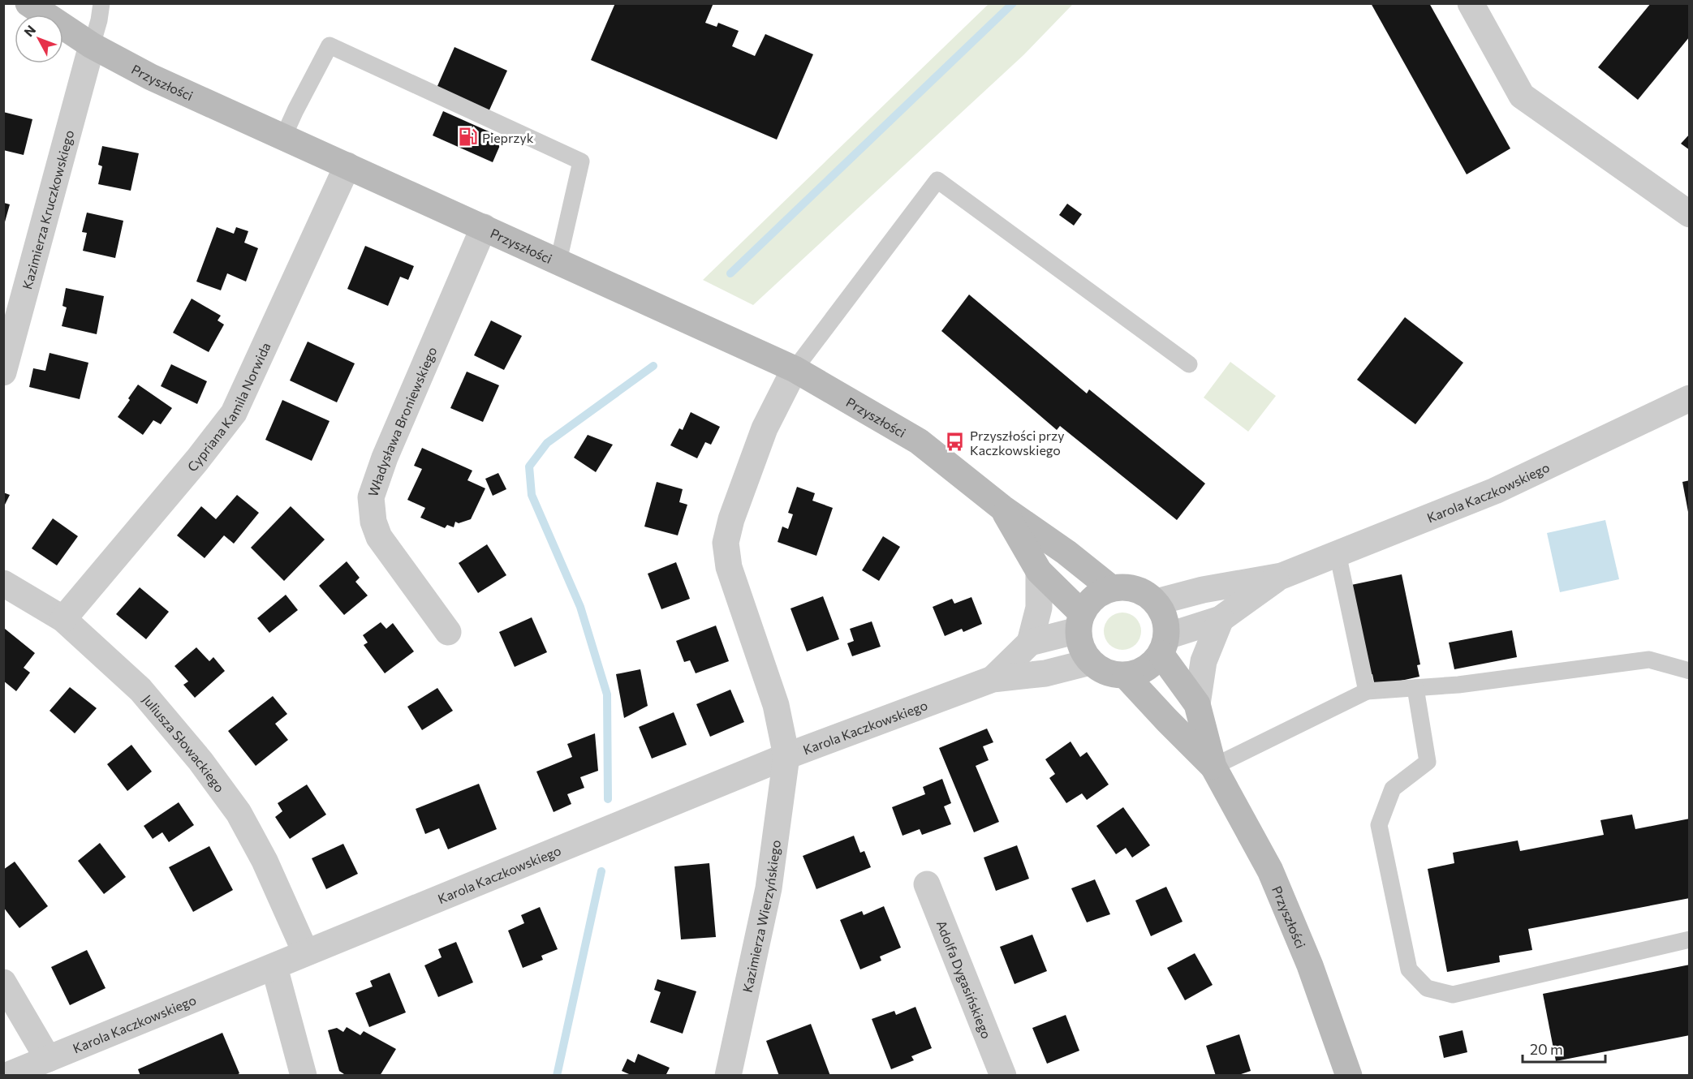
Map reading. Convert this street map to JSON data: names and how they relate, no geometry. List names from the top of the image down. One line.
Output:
{"streets":{"street":["Przyszłości","Kazimierza Kruczkowskiego","Cypriana Kamila Norwida","Władysława Broniewskiego","Karola Kaczkowskiego","Juliusza Słowackiego","Kazimierza Wierzyńskiego","Adolfa Dygasińskiego"]},"crossings":[["Przyszłości","Kazimierza Kruczkowskiego"],["Przyszłości","Cypriana Kamila Norwida"],["Przyszłości","Władysława Broniewskiego"],["Przyszłości","Karola Kaczkowskiego"],["Przyszłości","Kazimierza Wierzyńskiego"],["Cypriana Kamila Norwida","Juliusza Słowackiego"],["Karola Kaczkowskiego","Juliusza Słowackiego"],["Karola Kaczkowskiego","Kazimierza Wierzyńskiego"]],"places":{"fuel station":["Pieprzyk"],"bus stop":["Przyszłości przy Kaczkowskiego"]},"scale_bar":"20 m","north":"top left"}
